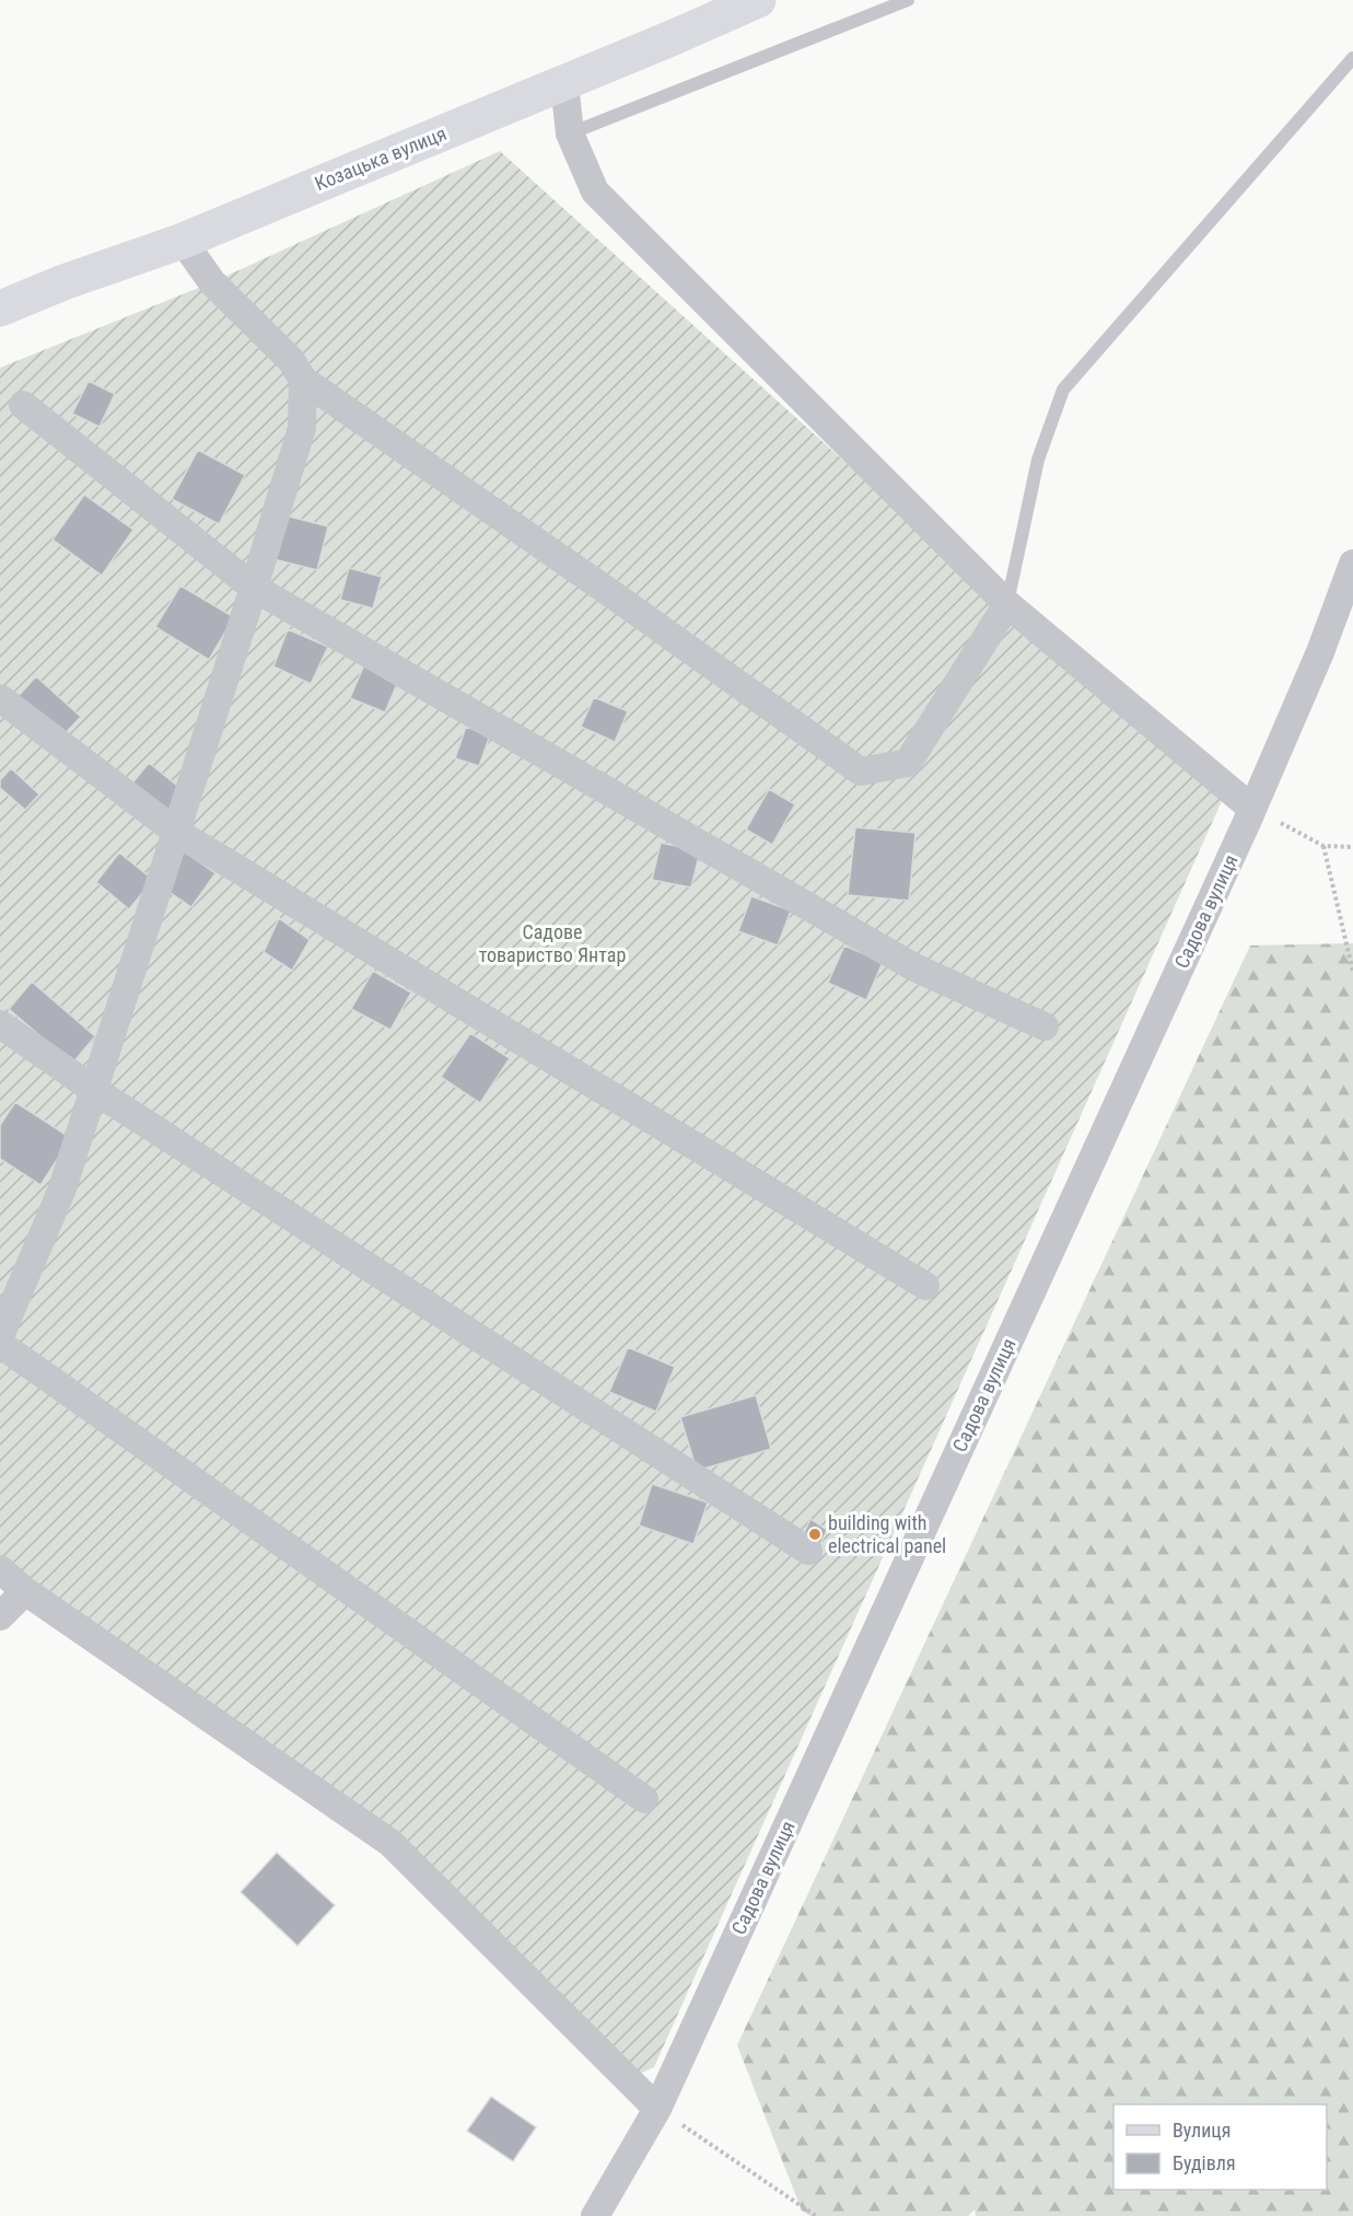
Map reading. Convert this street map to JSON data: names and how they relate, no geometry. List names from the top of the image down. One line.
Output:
{"streets":{"street":["Козацька вулиця","Садова вулиця"]},"parks":["Садове товариство Янтар"],"places":["building with electrical panel"],"legend":["Вулиця","Будівля"]}
